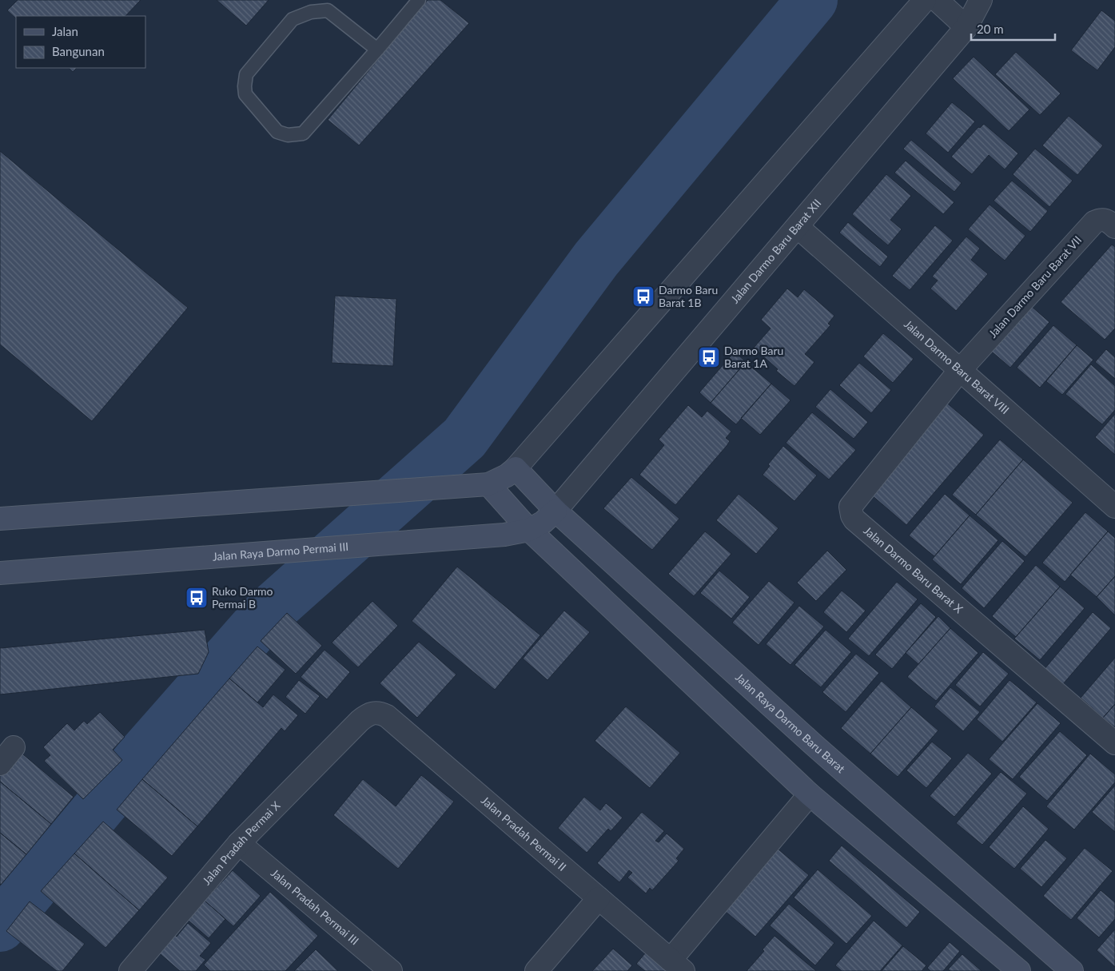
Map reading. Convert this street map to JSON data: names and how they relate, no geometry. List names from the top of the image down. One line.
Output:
{"streets":{"main road":["Jalan Raya Darmo Permai III","Jalan Raya Darmo Baru Barat"],"street":["Jalan Darmo Baru Barat XII","Jalan Darmo Baru Barat VII","Jalan Darmo Baru Barat VIII","Jalan Darmo Baru Barat X","Jalan Pradah Permai II","Jalan Pradah Permai X","Jalan Pradah Permai III"]},"crossings":[["Jalan Darmo Baru Barat XII","Jalan Darmo Baru Barat VIII"],["Jalan Darmo Baru Barat XII","Jalan Raya Darmo Permai III"],["Jalan Darmo Baru Barat XII","Jalan Raya Darmo Baru Barat"],["Jalan Darmo Baru Barat VII","Jalan Darmo Baru Barat VIII"],["Jalan Darmo Baru Barat VII","Jalan Darmo Baru Barat X"],["Jalan Darmo Baru Barat VIII","Jalan Darmo Baru Barat X"],["Jalan Raya Darmo Permai III","Jalan Raya Darmo Baru Barat"],["Jalan Pradah Permai II","Jalan Pradah Permai X"],["Jalan Pradah Permai X","Jalan Pradah Permai III"]],"places":{"bus stop":["Darmo Baru Barat 1B","Darmo Baru Barat 1A","Ruko Darmo Permai B"]},"legend":["Jalan","Bangunan"],"scale_bar":"20 m"}
